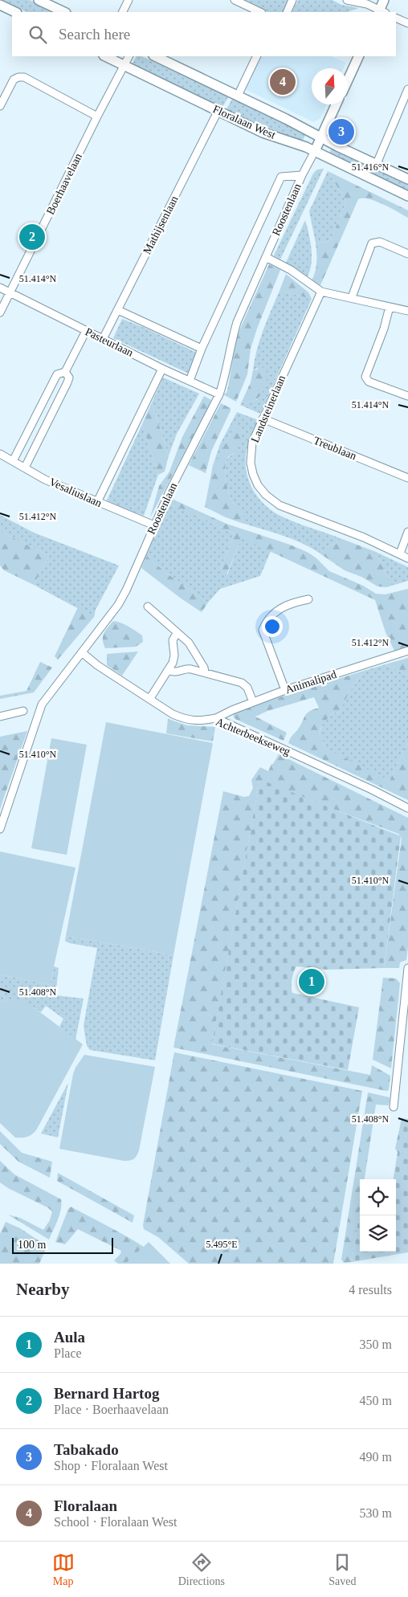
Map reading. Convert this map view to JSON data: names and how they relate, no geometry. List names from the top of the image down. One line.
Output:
{"streets":{"main road":["Floralaan West","Roostenlaan"],"street":["Boerhaavelaan","Mathijsenlaan","Pasteurlaan","Landsteinerlaan","Treublaan","Vesaliuslaan","Animalipad","Achterbeekseweg"]},"crossings":[["Floralaan West","Boerhaavelaan"],["Floralaan West","Roostenlaan"],["Floralaan West","Mathijsenlaan"],["Boerhaavelaan","Pasteurlaan"],["Roostenlaan","Pasteurlaan"],["Roostenlaan","Vesaliuslaan"],["Roostenlaan","Achterbeekseweg"],["Mathijsenlaan","Pasteurlaan"],["Landsteinerlaan","Treublaan"],["Animalipad","Achterbeekseweg"]],"scale_bar":"100 m","north":"top","page":{"search":"Search here","pins":["4","3","2","1"],"scale":"100 m","heading":["Nearby","4 results"],"list":[{"mark":"1","name":"Aula","note":"Place","value":"350 m"},{"mark":"2","name":"Bernard Hartog","note":"Place · Boerhaavelaan","value":"450 m"},{"mark":"3","name":"Tabakado","note":"Shop · Floralaan West","value":"490 m"},{"mark":"4","name":"Floralaan","note":"School · Floralaan West","value":"530 m"}],"nav":["Map","Directions","Saved"]},"coordinates":["51.416°N","51.414°N","51.412°N","51.410°N","51.408°N","5.495°E"]}
